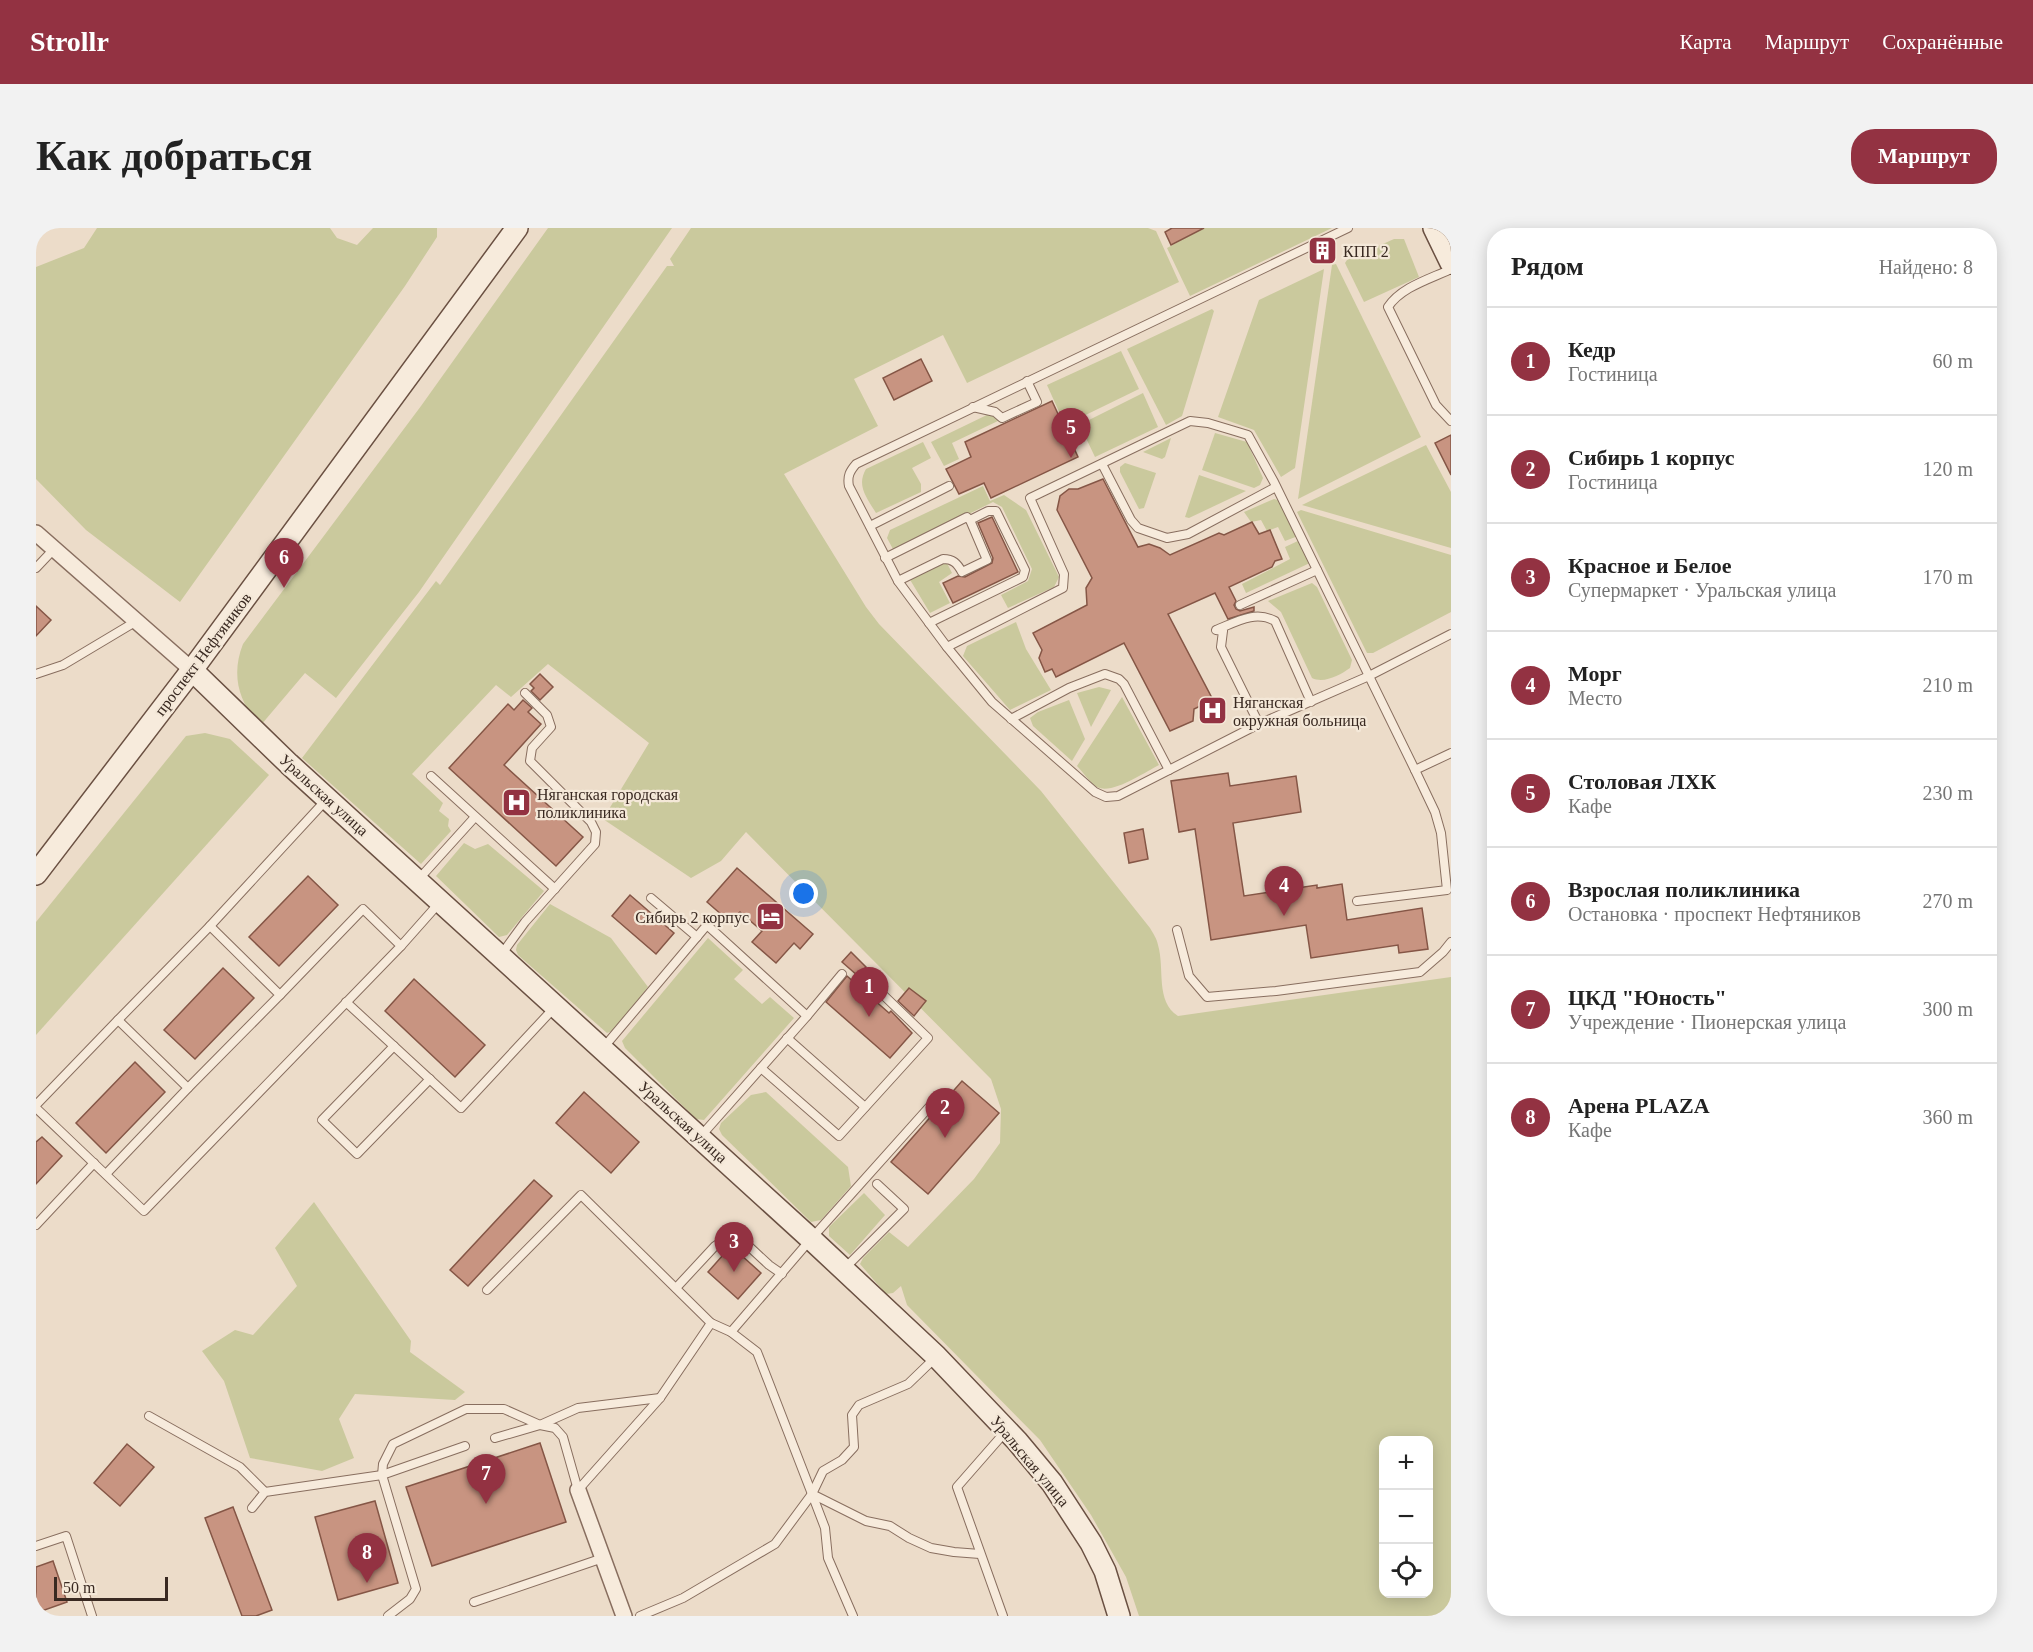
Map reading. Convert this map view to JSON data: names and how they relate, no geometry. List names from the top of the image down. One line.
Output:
{"streets":{"street":["проспект Нефтяников","Уральская улица"]},"crossings":[["проспект Нефтяников","Уральская улица"]],"places":{"building":["КПП 2"],"hospital":["Няганская окружная больница","Няганская городская поликлиника"],"hotel":["Сибирь 2 корпус"]},"scale_bar":"50 m","page":{"header":"Strollr","nav":["Карта","Маршрут","Сохранённые"],"buttons":"Маршрут","title":"Как добраться","heading":["Рядом","Найдено: 8"],"list":[{"mark":"1","name":"Кедр","note":"Гостиница","value":"60 m"},{"mark":"2","name":"Сибирь 1 корпус","note":"Гостиница","value":"120 m"},{"mark":"3","name":"Красное и Белое","note":"Супермаркет · Уральская улица","value":"170 m"},{"mark":"4","name":"Морг","note":"Место","value":"210 m"},{"mark":"5","name":"Столовая ЛХК","note":"Кафе","value":"230 m"},{"mark":"6","name":"Взрослая поликлиника","note":"Остановка · проспект Нефтяников","value":"270 m"},{"mark":"7","name":"ЦКД \"Юность\"","note":"Учреждение · Пионерская улица","value":"300 m"},{"mark":"8","name":"Арена PLAZA","note":"Кафе","value":"360 m"}],"pins":["5","6","4","1","2","3","7","8"],"map_buttons":["+","−"],"scale":"50 m"}}
